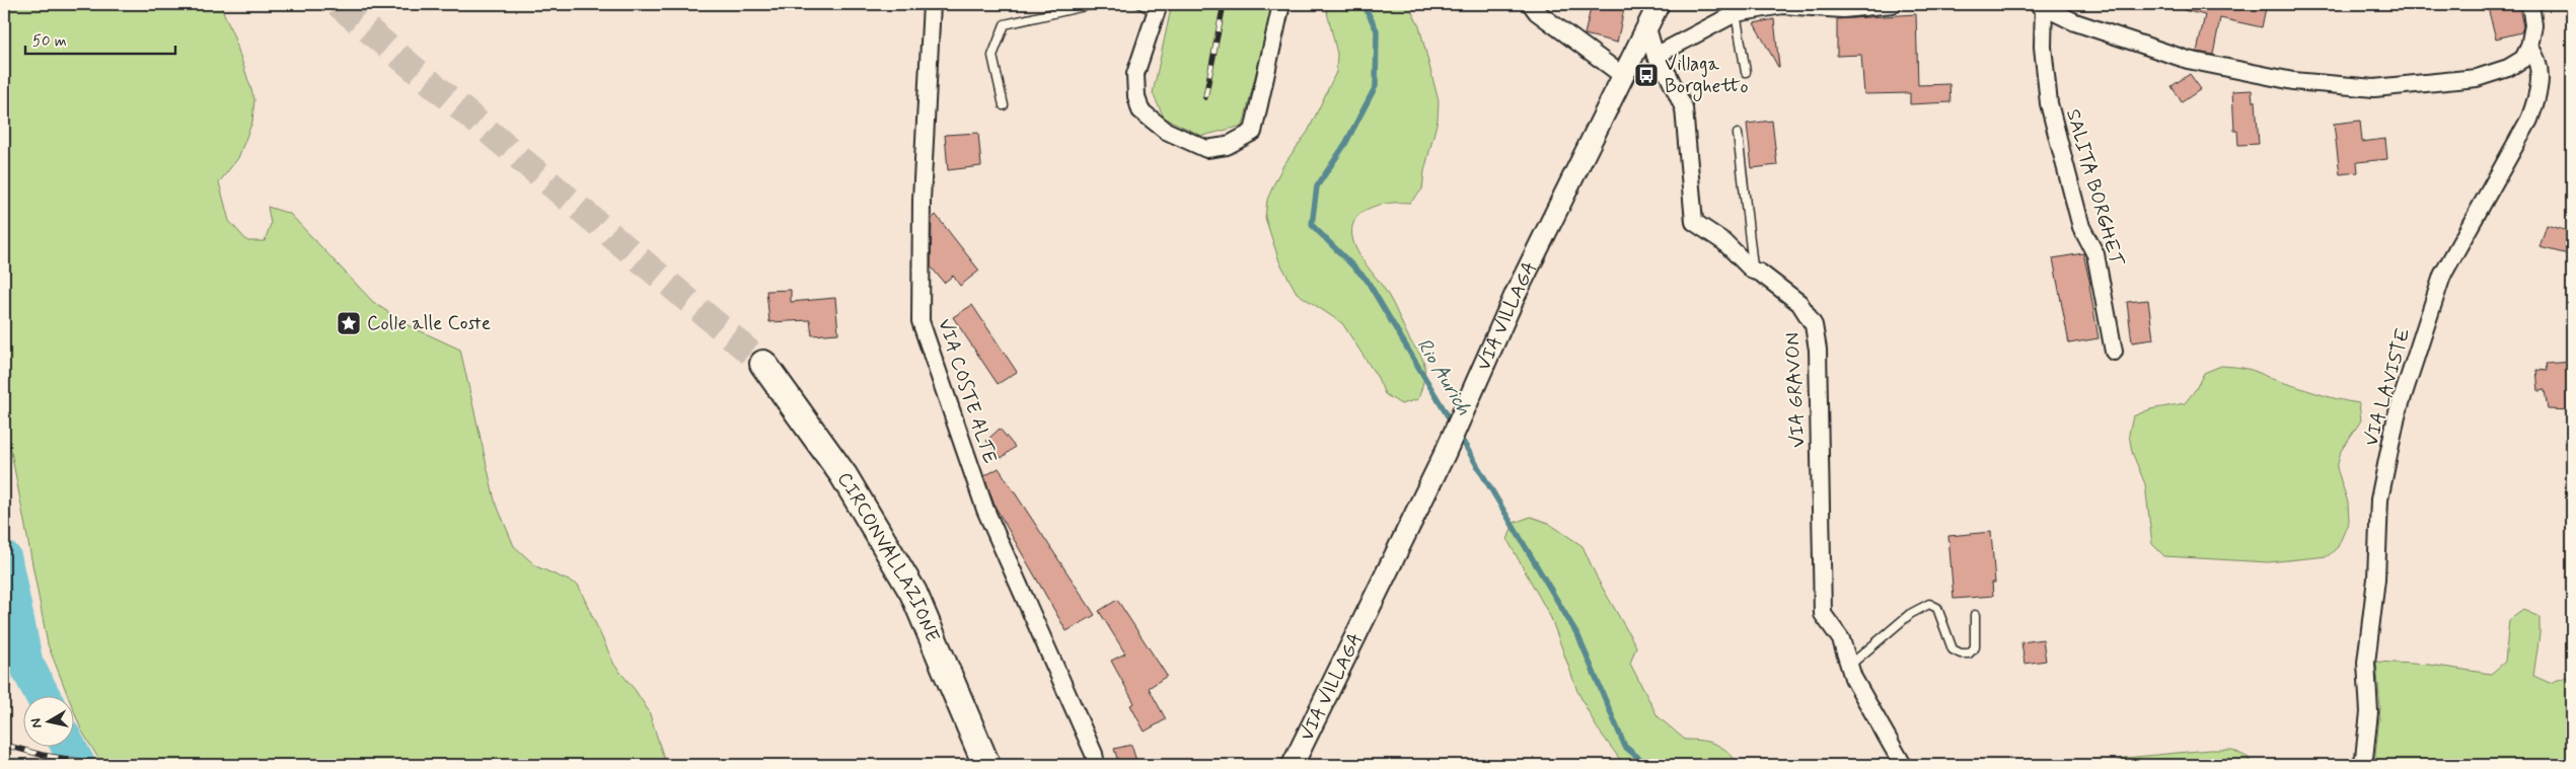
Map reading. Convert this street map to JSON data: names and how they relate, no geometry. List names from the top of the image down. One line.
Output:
{"streets":{"highway":["CIRCONVALLAZIONE"],"street":["SALITA BORGHET","VIA VILLAGA","VIA LAVISTE","VIA GRAVON","VIA COSTE ALTE"]},"water":["Rio Aurich"],"places":{"bus stop":["Villaga Borghetto"],"place":["Colle alle Coste"]},"scale_bar":"50 m","north":"left"}
